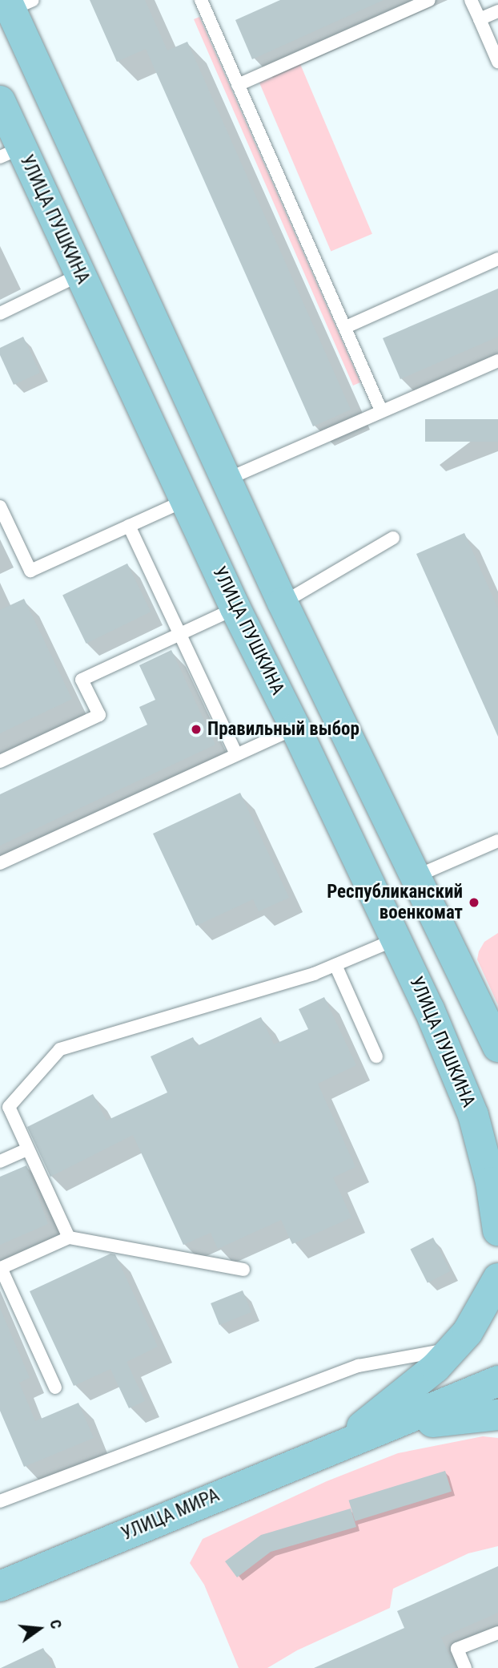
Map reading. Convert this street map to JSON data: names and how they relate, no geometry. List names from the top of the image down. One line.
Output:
{"streets":{"main road":["УЛИЦА ПУШКИНА","УЛИЦА МИРА"]},"places":["Правильный выбор","Республиканский военкомат"],"north":"right"}
